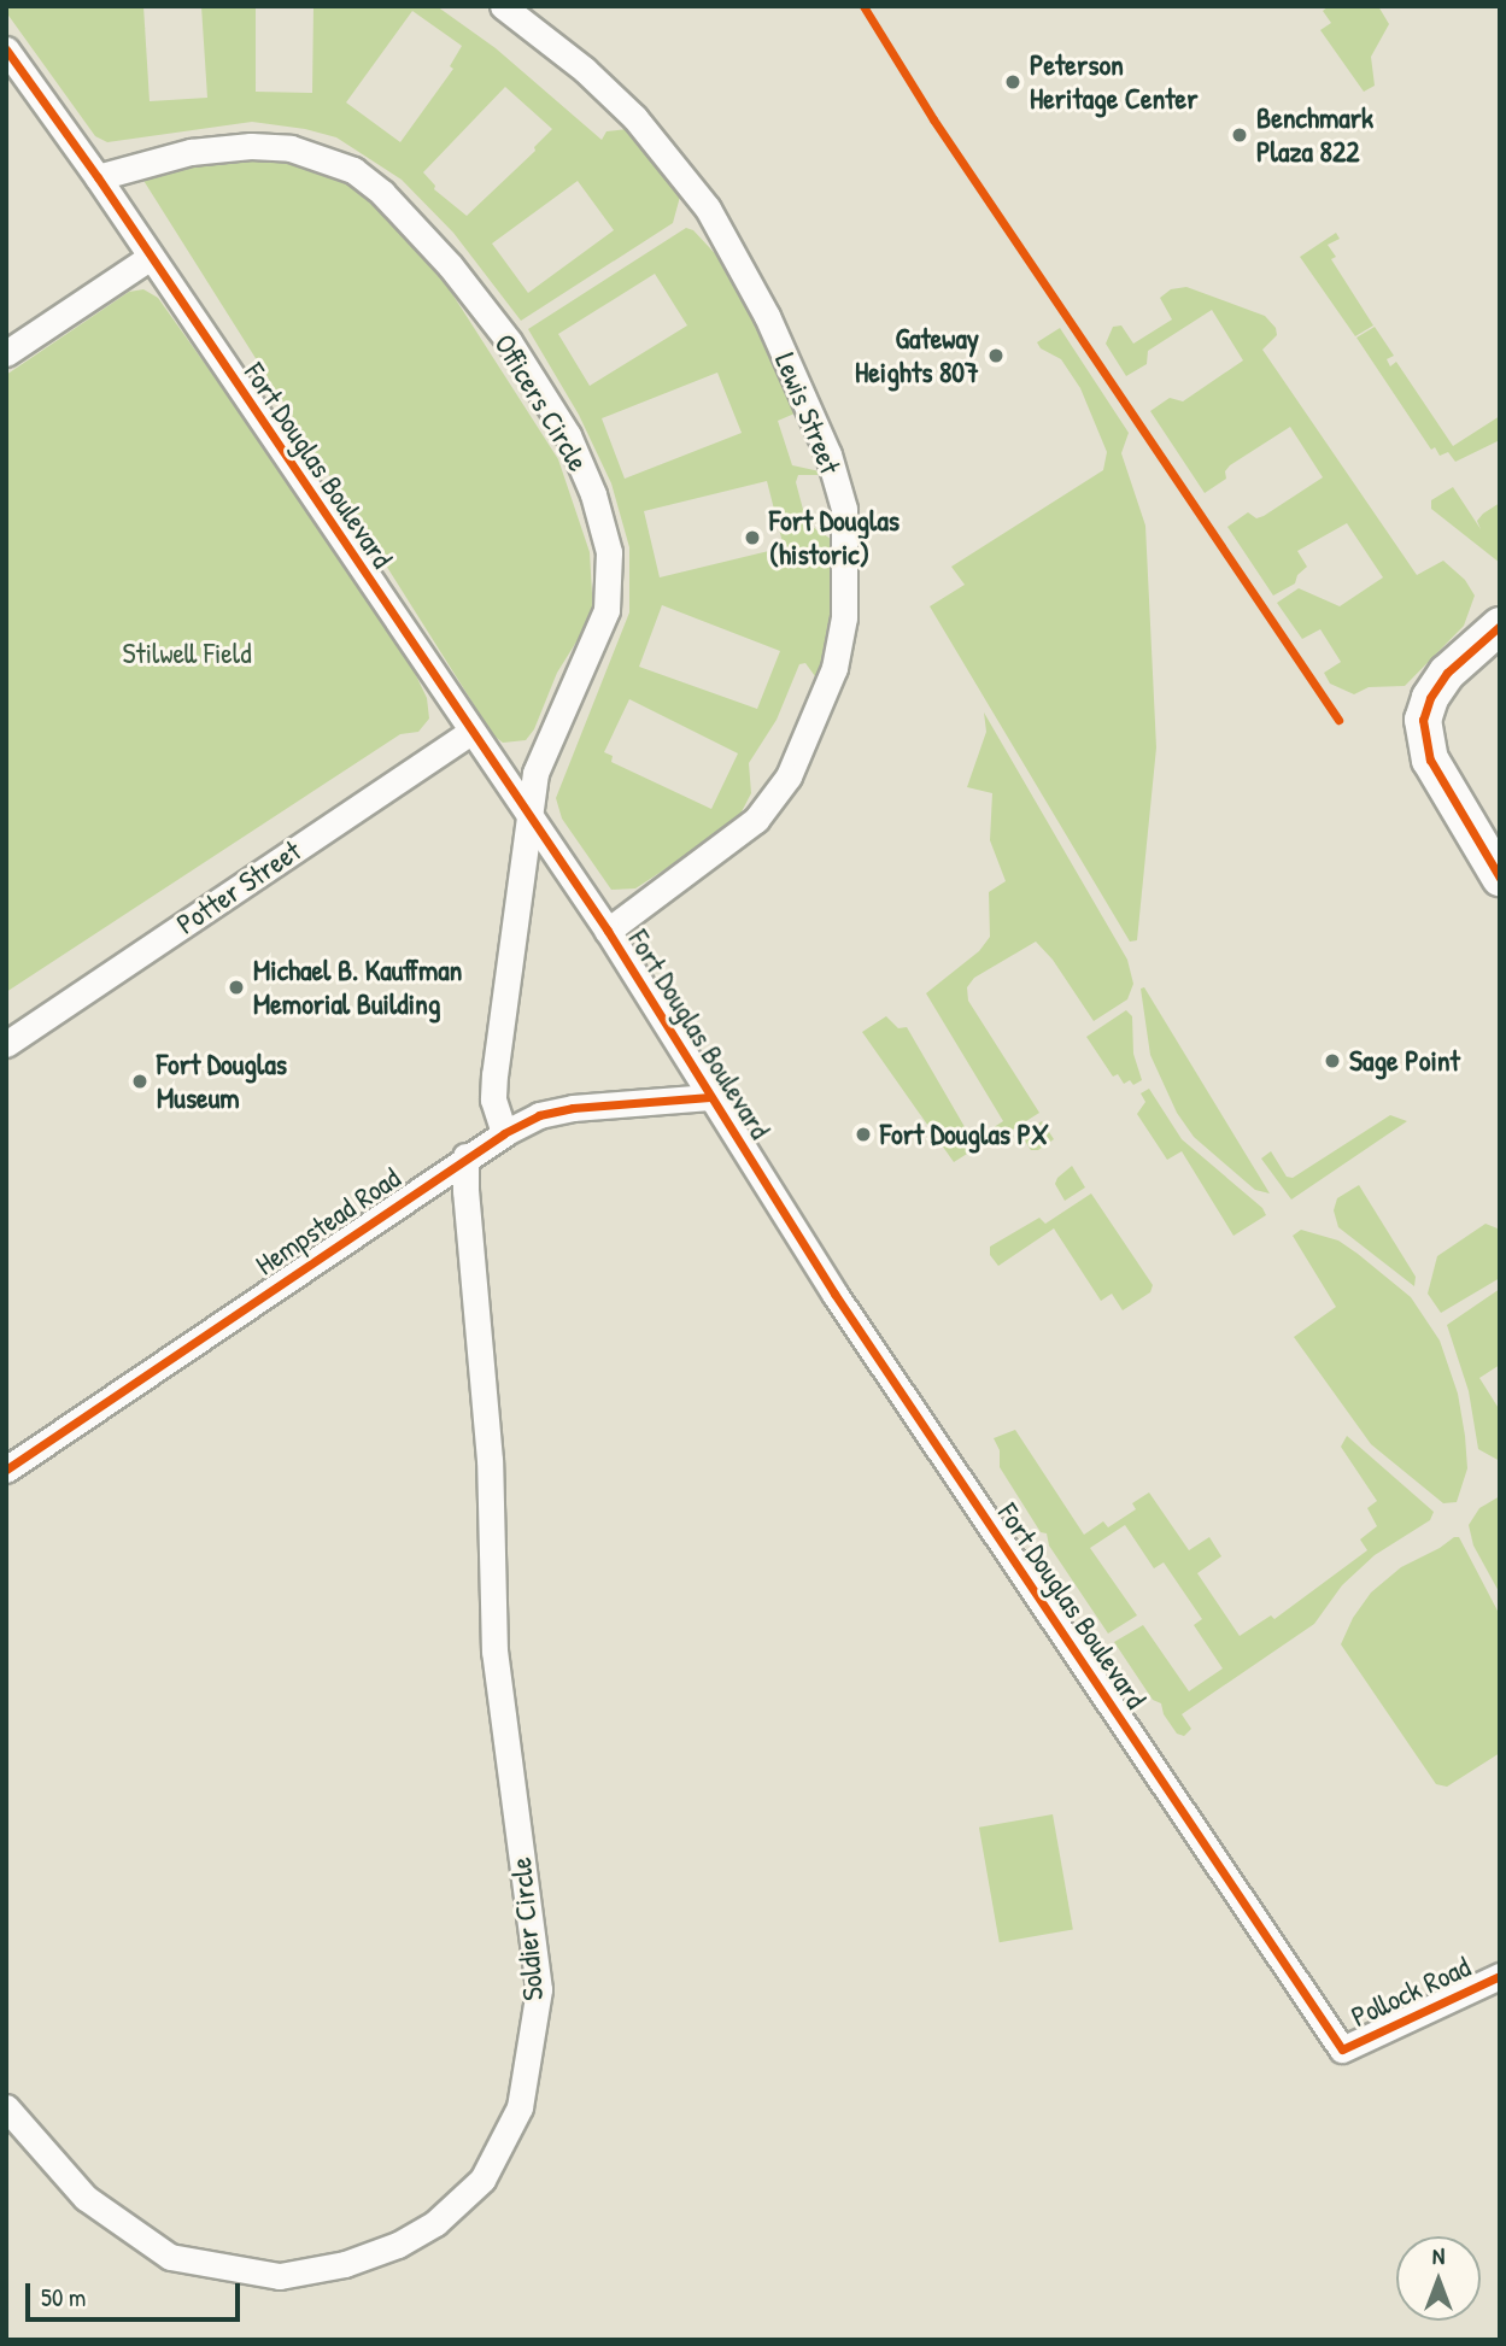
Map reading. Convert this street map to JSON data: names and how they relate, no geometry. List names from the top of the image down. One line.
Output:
{"streets":{"street":["Officers Circle","Lewis Street","Fort Douglas Boulevard","Potter Street","Hempstead Road","Soldier Circle","Pollock Road"]},"crossings":[["Officers Circle","Fort Douglas Boulevard"],["Officers Circle","Hempstead Road"],["Lewis Street","Fort Douglas Boulevard"],["Fort Douglas Boulevard","Potter Street"],["Fort Douglas Boulevard","Hempstead Road"],["Fort Douglas Boulevard","Pollock Road"],["Hempstead Road","Soldier Circle"]],"parks":["Stilwell Field"],"places":["Peterson Heritage Center","Benchmark Plaza 822","Gateway Heights 807","Fort Douglas (historic)","Michael B. Kauffman Memorial Building","Sage Point","Fort Douglas Museum","Fort Douglas PX"],"scale_bar":"50 m","north":"top"}
